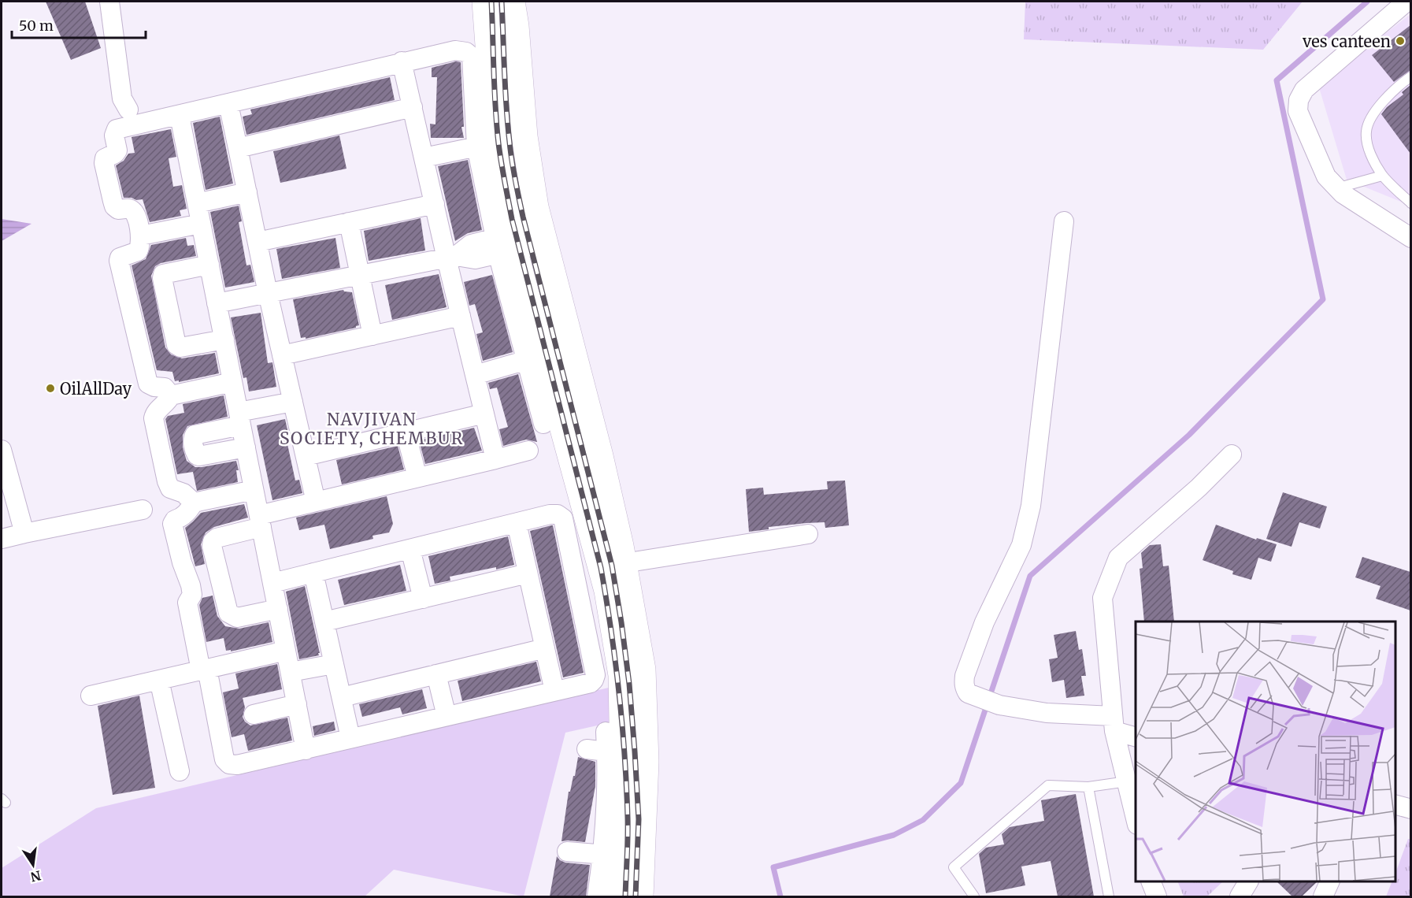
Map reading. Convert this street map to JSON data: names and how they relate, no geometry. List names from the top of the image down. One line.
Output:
{"districts":["NAVJIVAN SOCIETY, CHEMBUR"],"places":["ves canteen","OilAllDay"],"scale_bar":"50 m","north":"bottom"}
